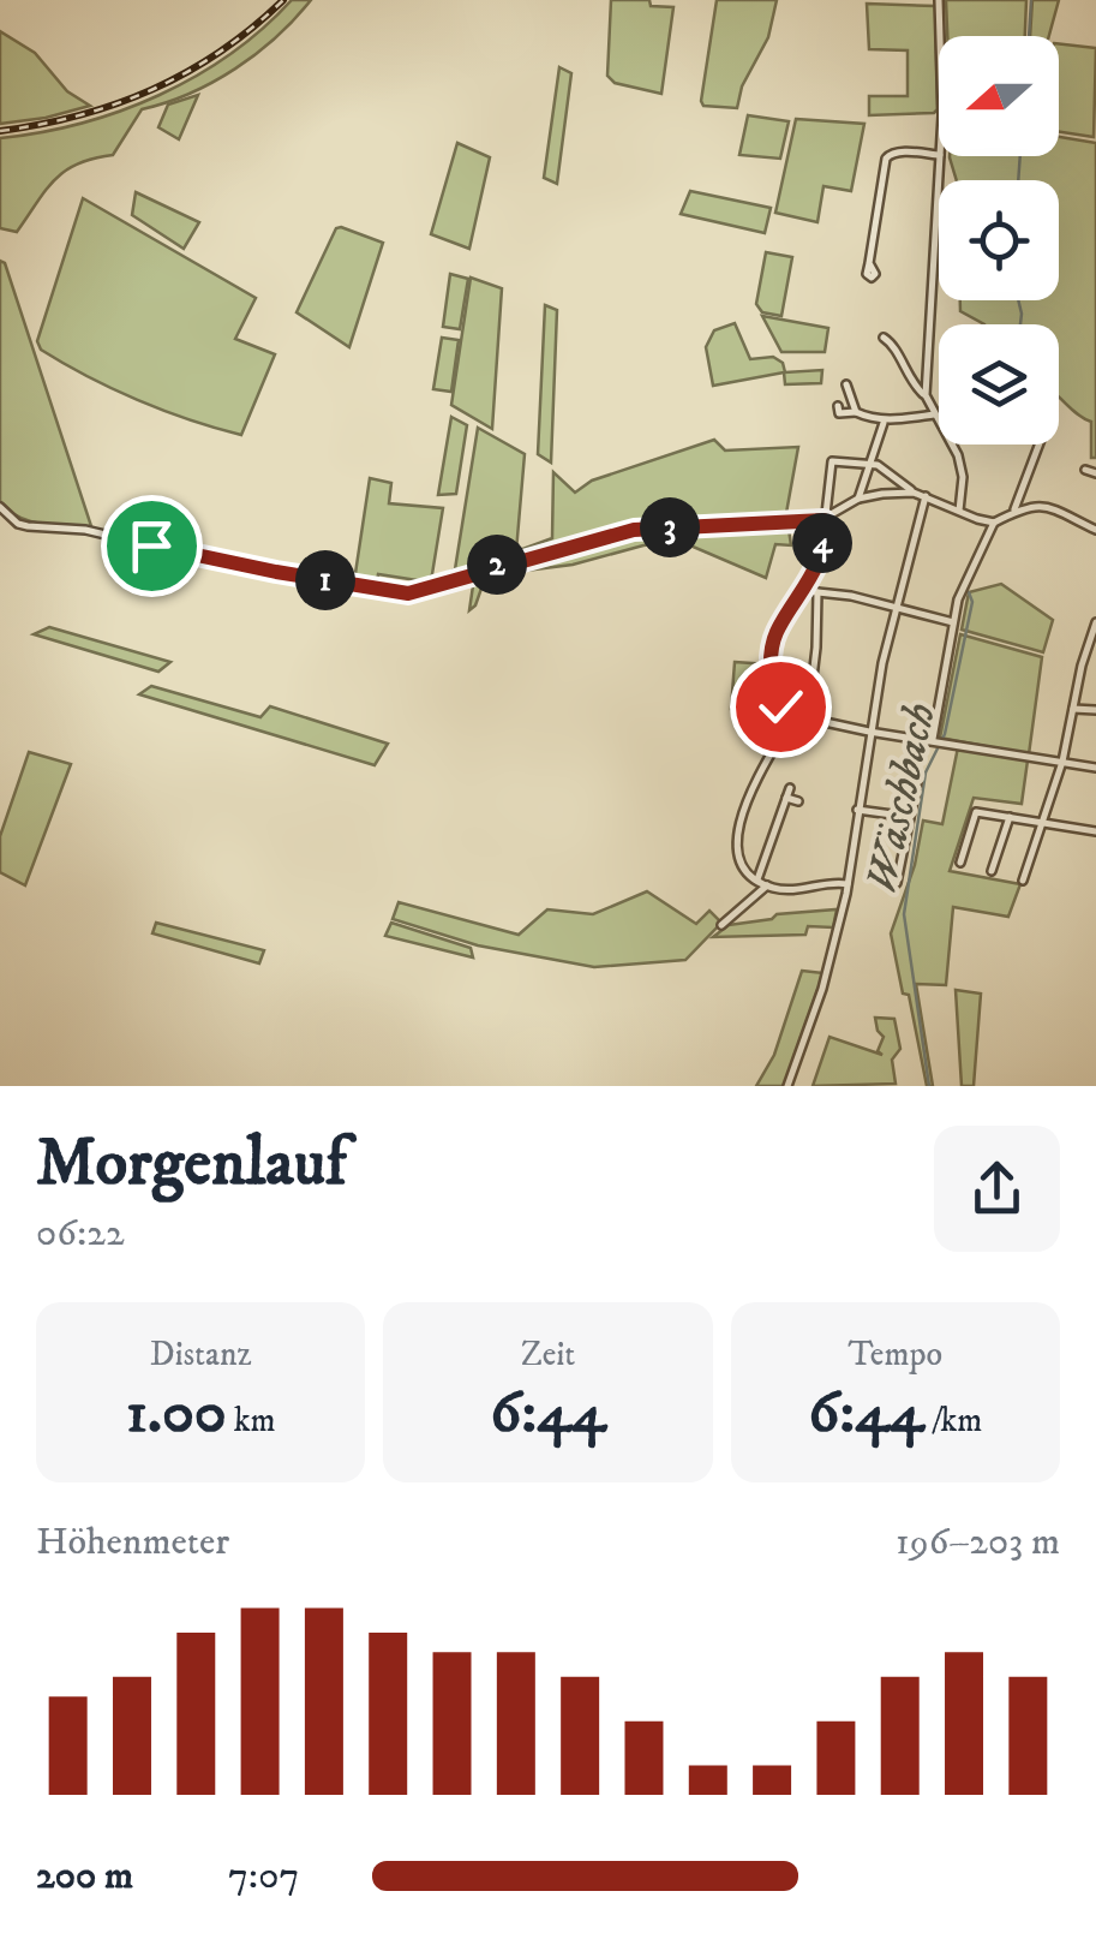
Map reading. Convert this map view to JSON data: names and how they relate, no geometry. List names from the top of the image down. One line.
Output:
{"water":["Wäschbach"],"north":"left","page":{"pins":["3","4","2","1"],"heading":["Morgenlauf","06:22"],"stats":[["Distanz","1.00 km"],["Zeit","6:44"],["Tempo","6:44 /km"]],"chart":["Höhenmeter","196–203 m"],"list":[{"name":"200 m","note":"7:07"}]}}
